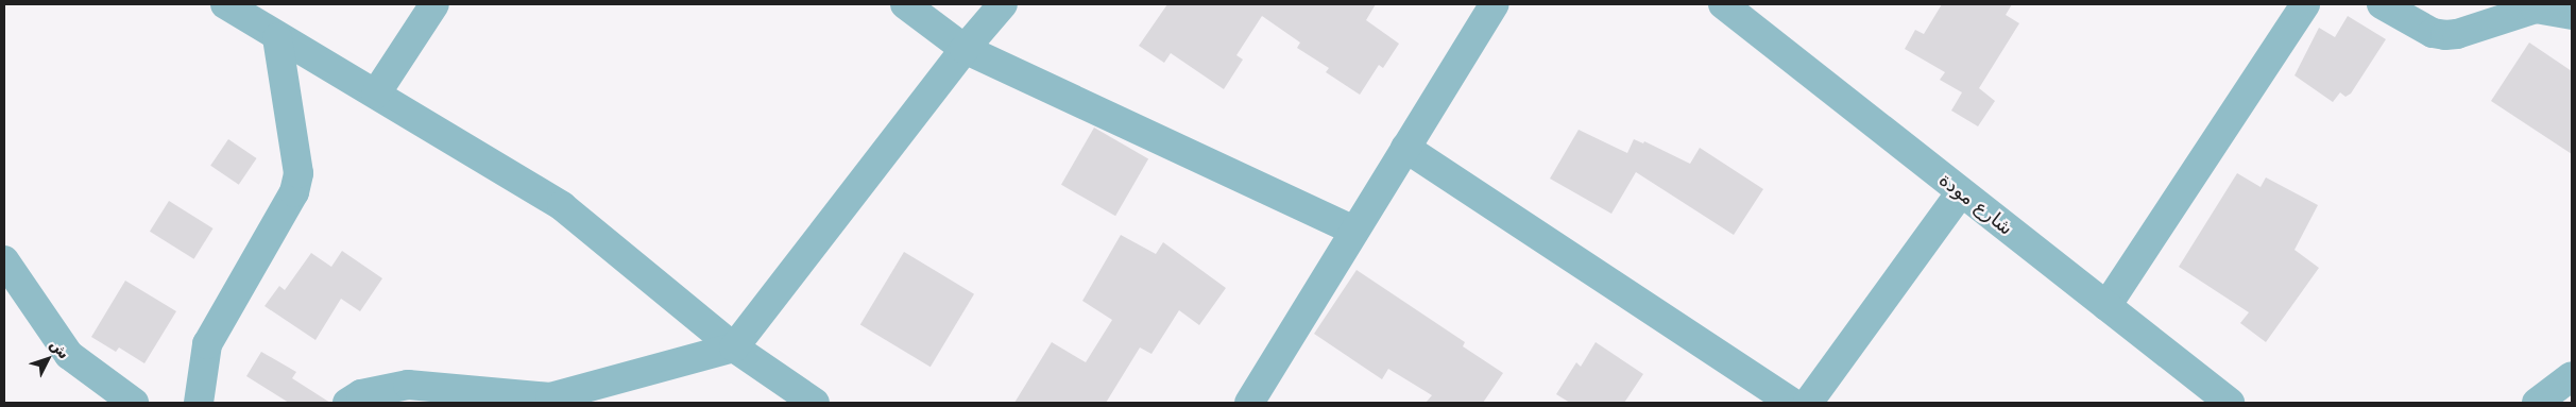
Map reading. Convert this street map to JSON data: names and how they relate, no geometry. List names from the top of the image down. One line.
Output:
{"streets":{"street":["شارع مودة"]},"north":"top right"}
